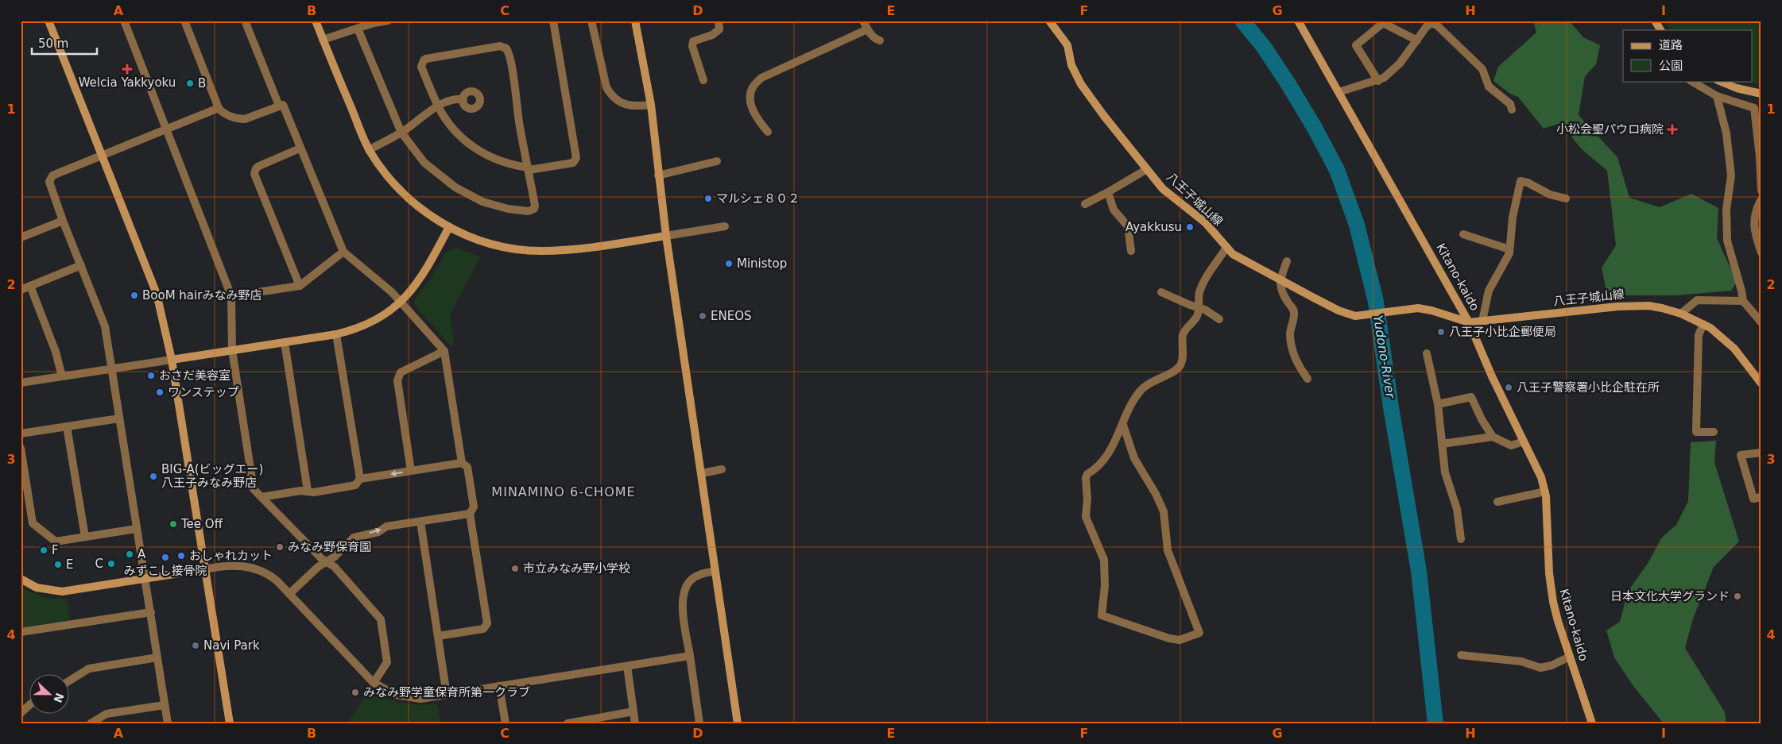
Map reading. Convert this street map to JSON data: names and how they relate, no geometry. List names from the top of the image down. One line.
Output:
{"streets":{"street":["八王子城山線","Kitano-kaido"]},"crossings":[["八王子城山線","Kitano-kaido"]],"districts":["MINAMINO 6-CHOME"],"water":["Yudono-River"],"places":{"health":["Welcia Yakkyoku","小松会聖パウロ病院"],"other":["B","マルシェ８０２","Ayakkusu","Ministop","BooM hairみなみ野店","ENEOS","八王子小比企郵便局","おさだ美容室","八王子警察署小比企駐在所","ワンステップ","BIG-A(ビッグエー) 八王子みなみ野店","Tee Off","みなみ野保育園","F","A","おしゃれカット","みずこし接骨院","C","E","市立みなみ野小学校","日本文化大学グランド","Navi Park","みなみ野学童保育所第一クラブ"]},"legend":["道路","公園"],"scale_bar":"50 m","north":"right","grid":{"columns":["A","B","C","D","E","F","G","H","I"],"rows":["1","2","3","4"]}}
